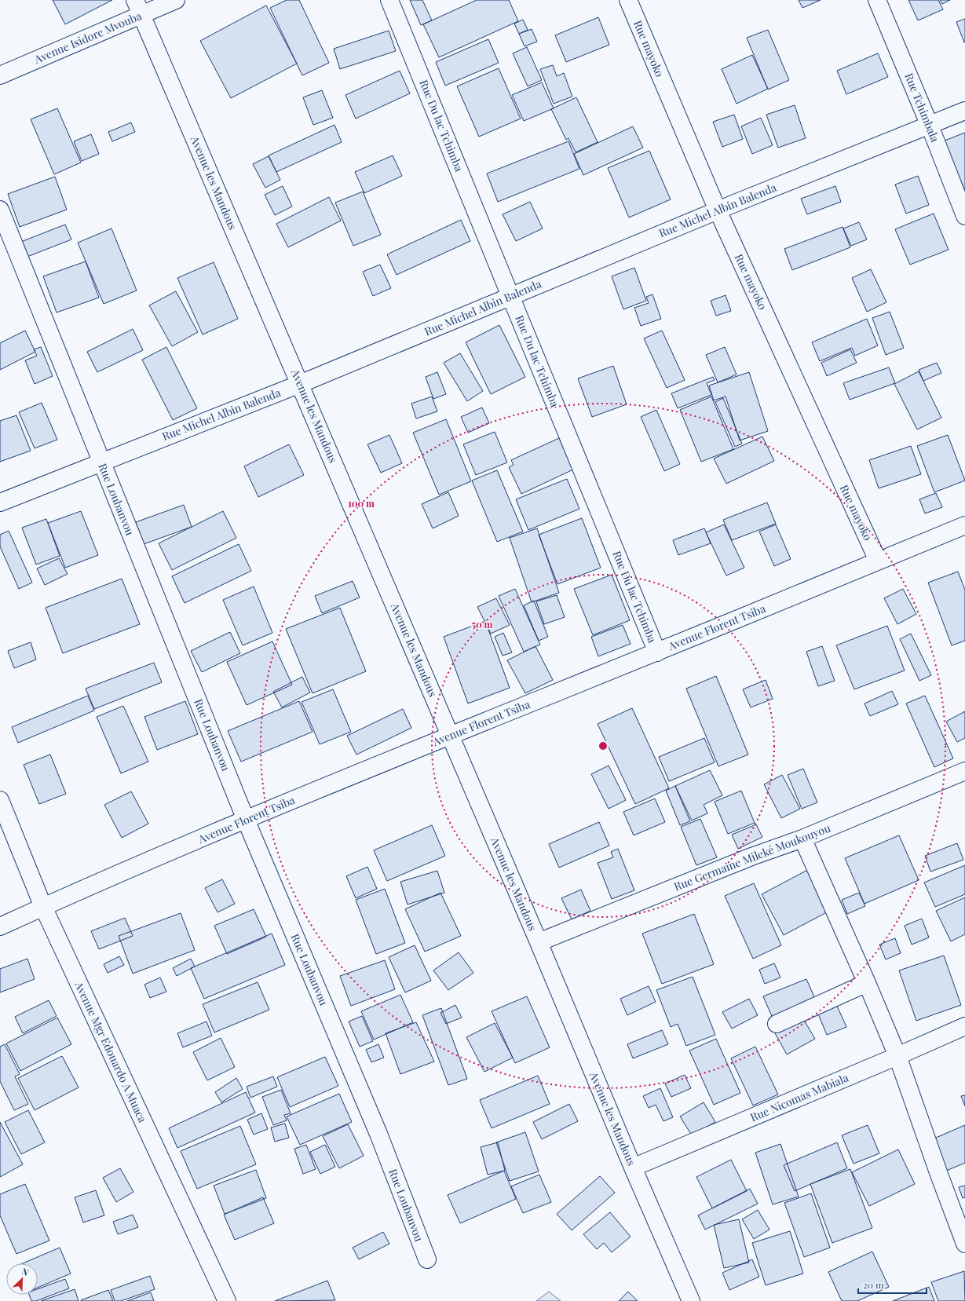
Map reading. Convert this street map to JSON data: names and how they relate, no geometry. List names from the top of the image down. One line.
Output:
{"streets":{"street":["Avenue Isidore Mvouba","Rue mayoko","Rue Tchimbala","Rue Du lac Tchimba","Avenue les Mandous","Rue Michel Albin Balenda","Rue Loubanvou","Avenue Florent Tsiba","Rue Germaine Mileké Moukouyou","Avenue Mgr Edouardo A Muaca","Rue Nicomas Mabiala"]},"crossings":[["Avenue Isidore Mvouba","Avenue les Mandous"],["Rue mayoko","Rue Michel Albin Balenda"],["Rue mayoko","Avenue Florent Tsiba"],["Rue Tchimbala","Rue Michel Albin Balenda"],["Rue Du lac Tchimba","Rue Michel Albin Balenda"],["Rue Du lac Tchimba","Avenue Florent Tsiba"],["Avenue les Mandous","Rue Michel Albin Balenda"],["Avenue les Mandous","Avenue Florent Tsiba"],["Avenue les Mandous","Rue Germaine Mileké Moukouyou"],["Avenue les Mandous","Rue Nicomas Mabiala"],["Rue Michel Albin Balenda","Rue Loubanvou"],["Rue Loubanvou","Avenue Florent Tsiba"],["Avenue Florent Tsiba","Avenue Mgr Edouardo A Muaca"]],"scale_bar":"20 m","north":"top right","rings":["100 m","50 m"]}
